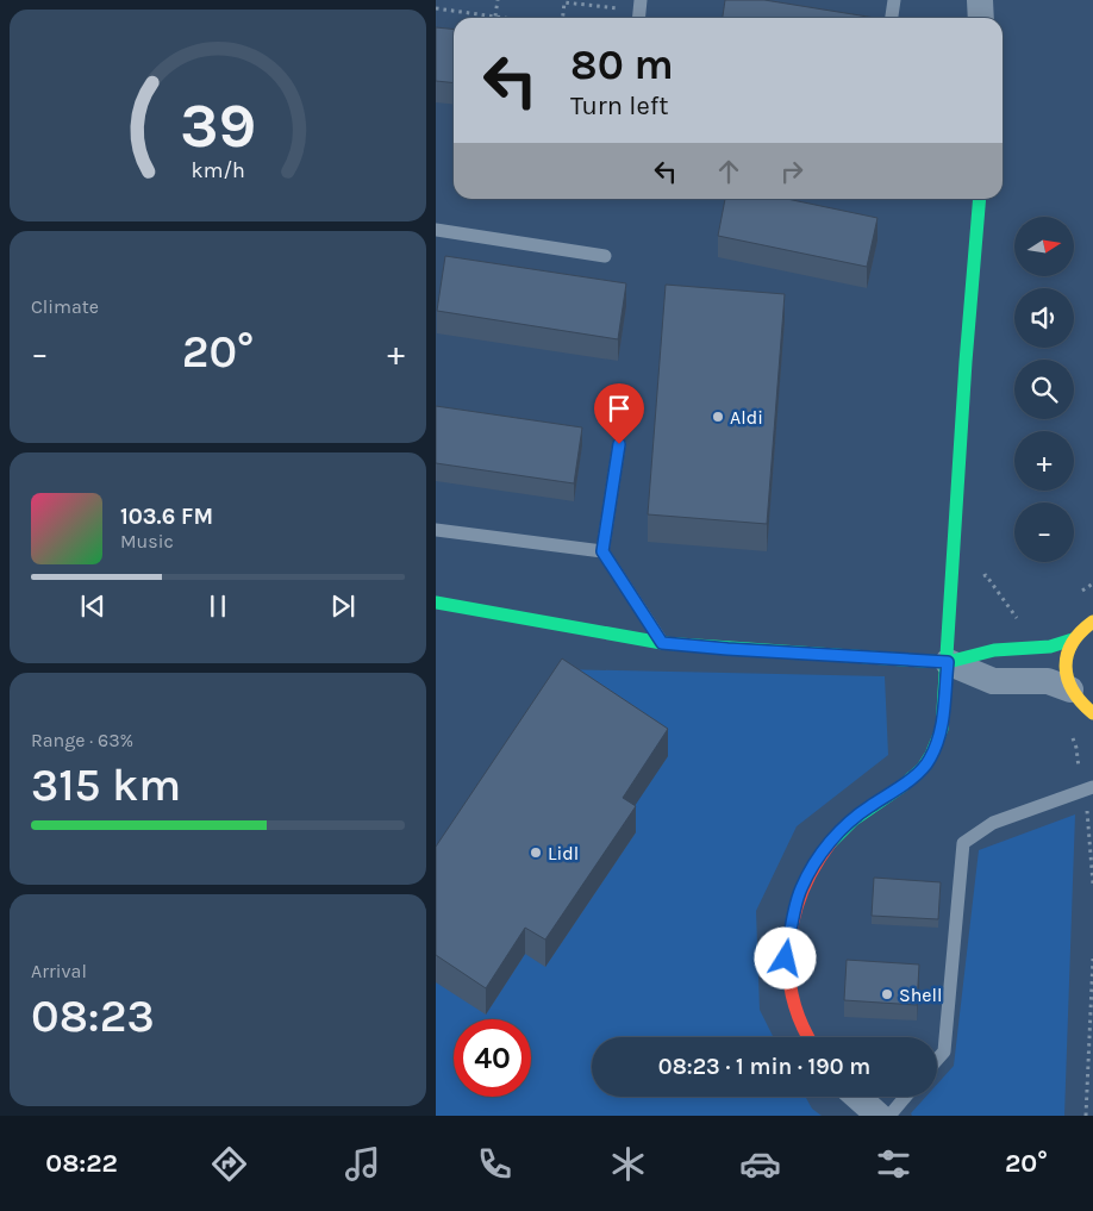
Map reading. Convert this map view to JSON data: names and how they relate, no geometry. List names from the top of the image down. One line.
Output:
{"places":["Aldi","Lidl","Shell"],"north":"right","page":{"turn":["80 m","Turn left"],"map_buttons":["+","−"],"tile":["Climate",["Range · 63%","315 km"],["Arrival","08:23"]],"heat":["−","20°","+"],"song":["103.6 FM","Music"],"limit":"40","trip":"08:23 · 1 min · 190 m","tabs":["08:22","20°"],"gauge":["39","km/h"]}}
